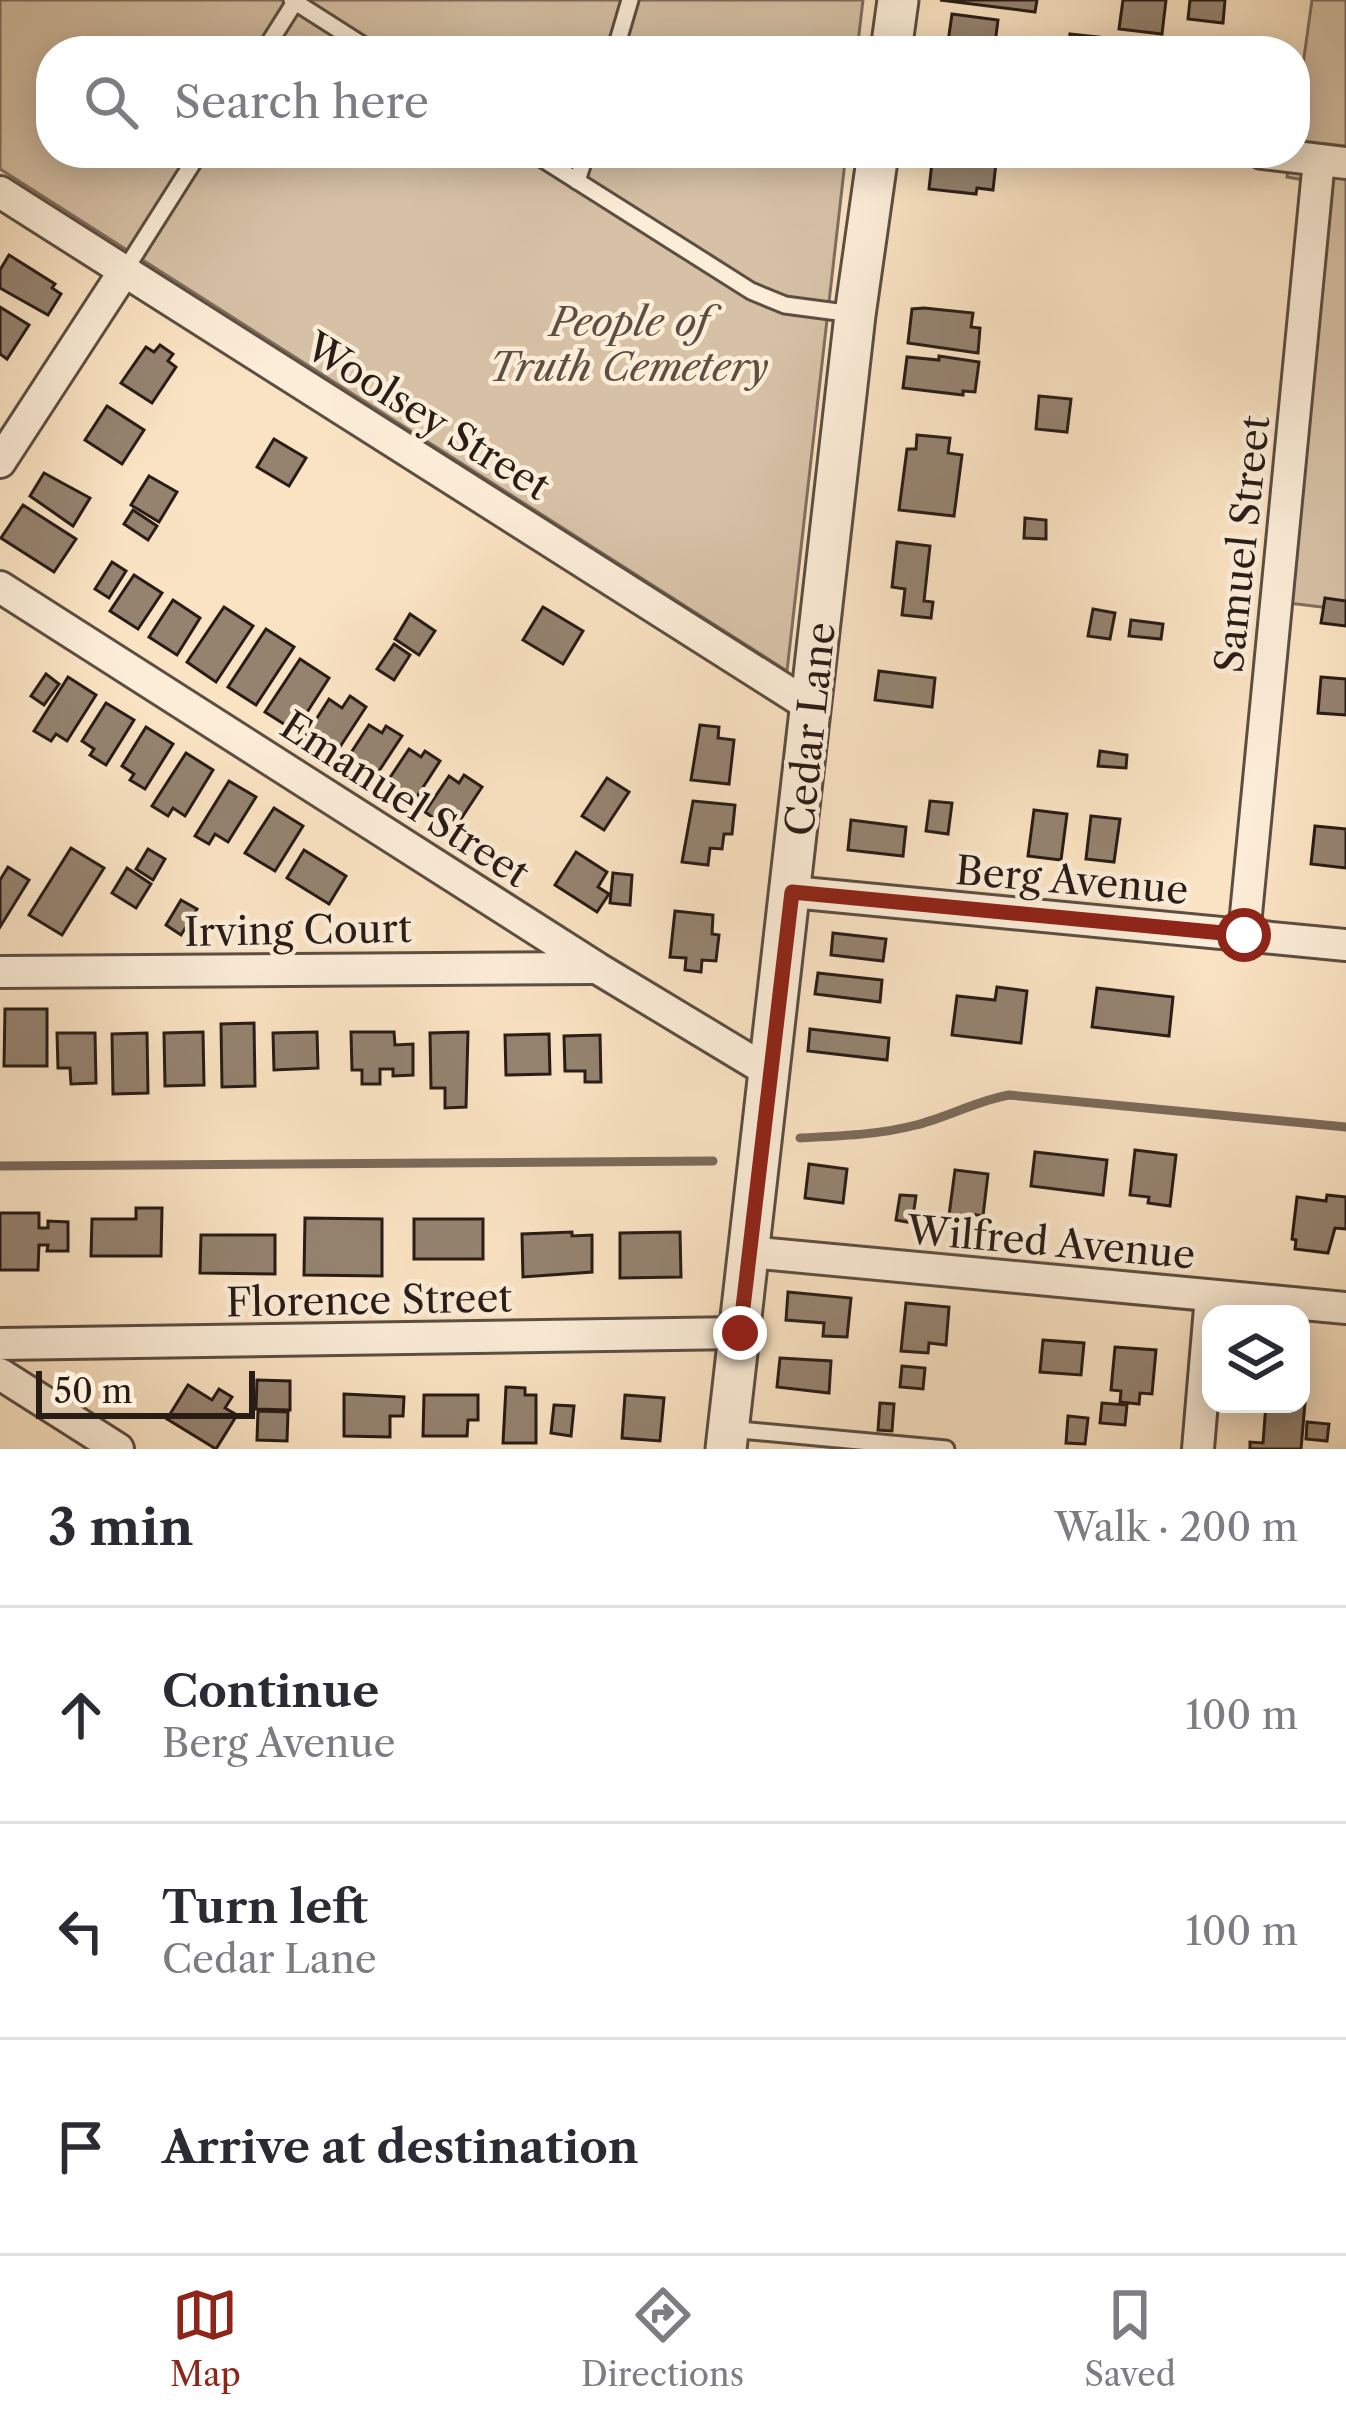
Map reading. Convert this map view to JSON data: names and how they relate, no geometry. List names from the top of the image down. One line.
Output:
{"streets":{"street":["Woolsey Street","Samuel Street","Cedar Lane","Emanuel Street","Berg Avenue","Irving Court","Wilfred Avenue","Florence Street"]},"crossings":[["Woolsey Street","Cedar Lane"],["Samuel Street","Berg Avenue"],["Cedar Lane","Emanuel Street"],["Cedar Lane","Berg Avenue"],["Cedar Lane","Wilfred Avenue"],["Cedar Lane","Florence Street"],["Emanuel Street","Irving Court"]],"parks":["People of Truth Cemetery"],"scale_bar":"50 m","page":{"search":"Search here","scale":"50 m","heading":["3 min","Walk · 200 m"],"list":[["Continue","Berg Avenue","100 m"],["Turn left","Cedar Lane","100 m"],"Arrive at destination"],"nav":["Map","Directions","Saved"]}}
